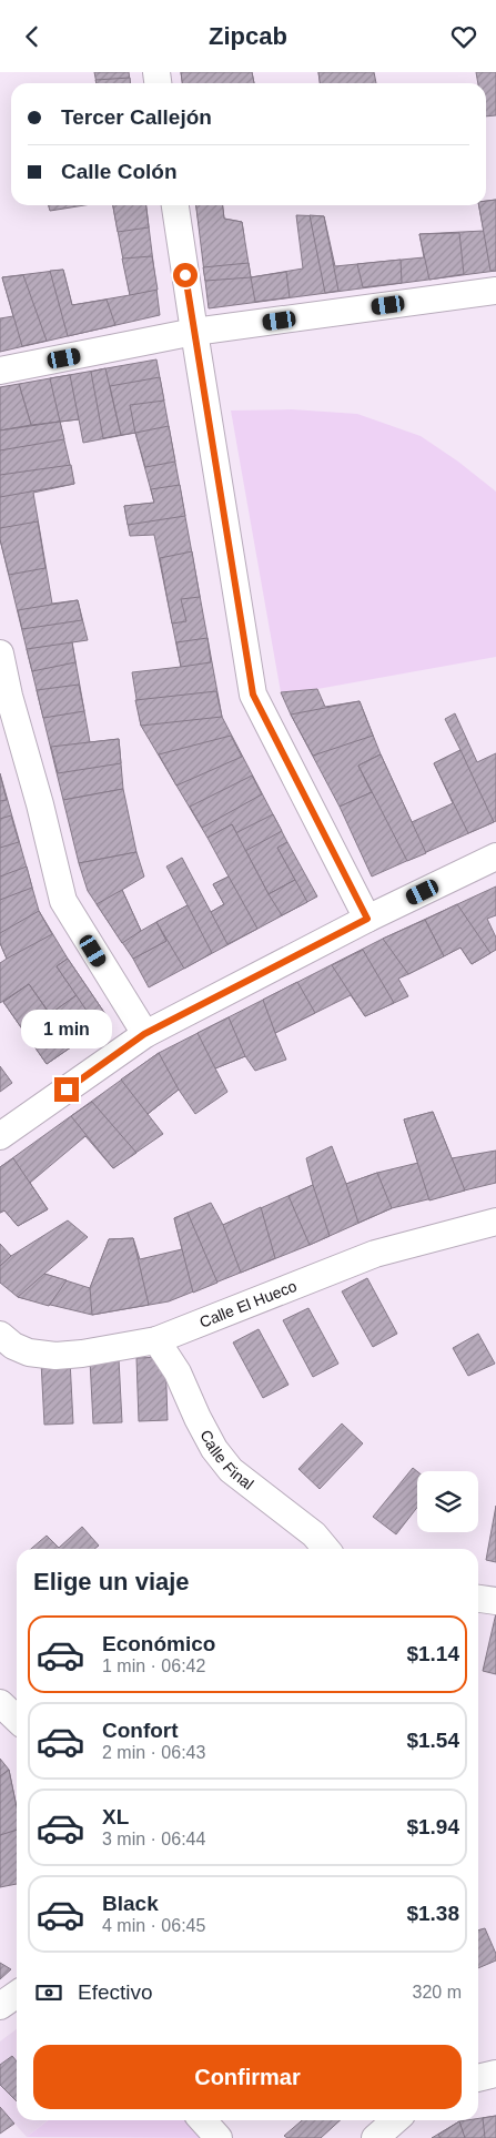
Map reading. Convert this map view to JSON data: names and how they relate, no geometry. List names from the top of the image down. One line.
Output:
{"streets":{"street":["Calle El Hueco","Calle Final"]},"crossings":[["Calle El Hueco","Calle Final"]],"page":{"header":"Zipcab","banner":["Tercer Callejón","Calle Colón"],"bubble":"1 min","heading":"Elige un viaje","list":[{"name":"Económico","note":"1 min · 06:42","value":"$1.14"},{"name":"Confort","note":"2 min · 06:43","value":"$1.54"},{"name":"XL","note":"3 min · 06:44","value":"$1.94"},{"name":"Black","note":"4 min · 06:45","value":"$1.38"}],"pay":["Efectivo","320 m"],"buttons":"Confirmar"}}
